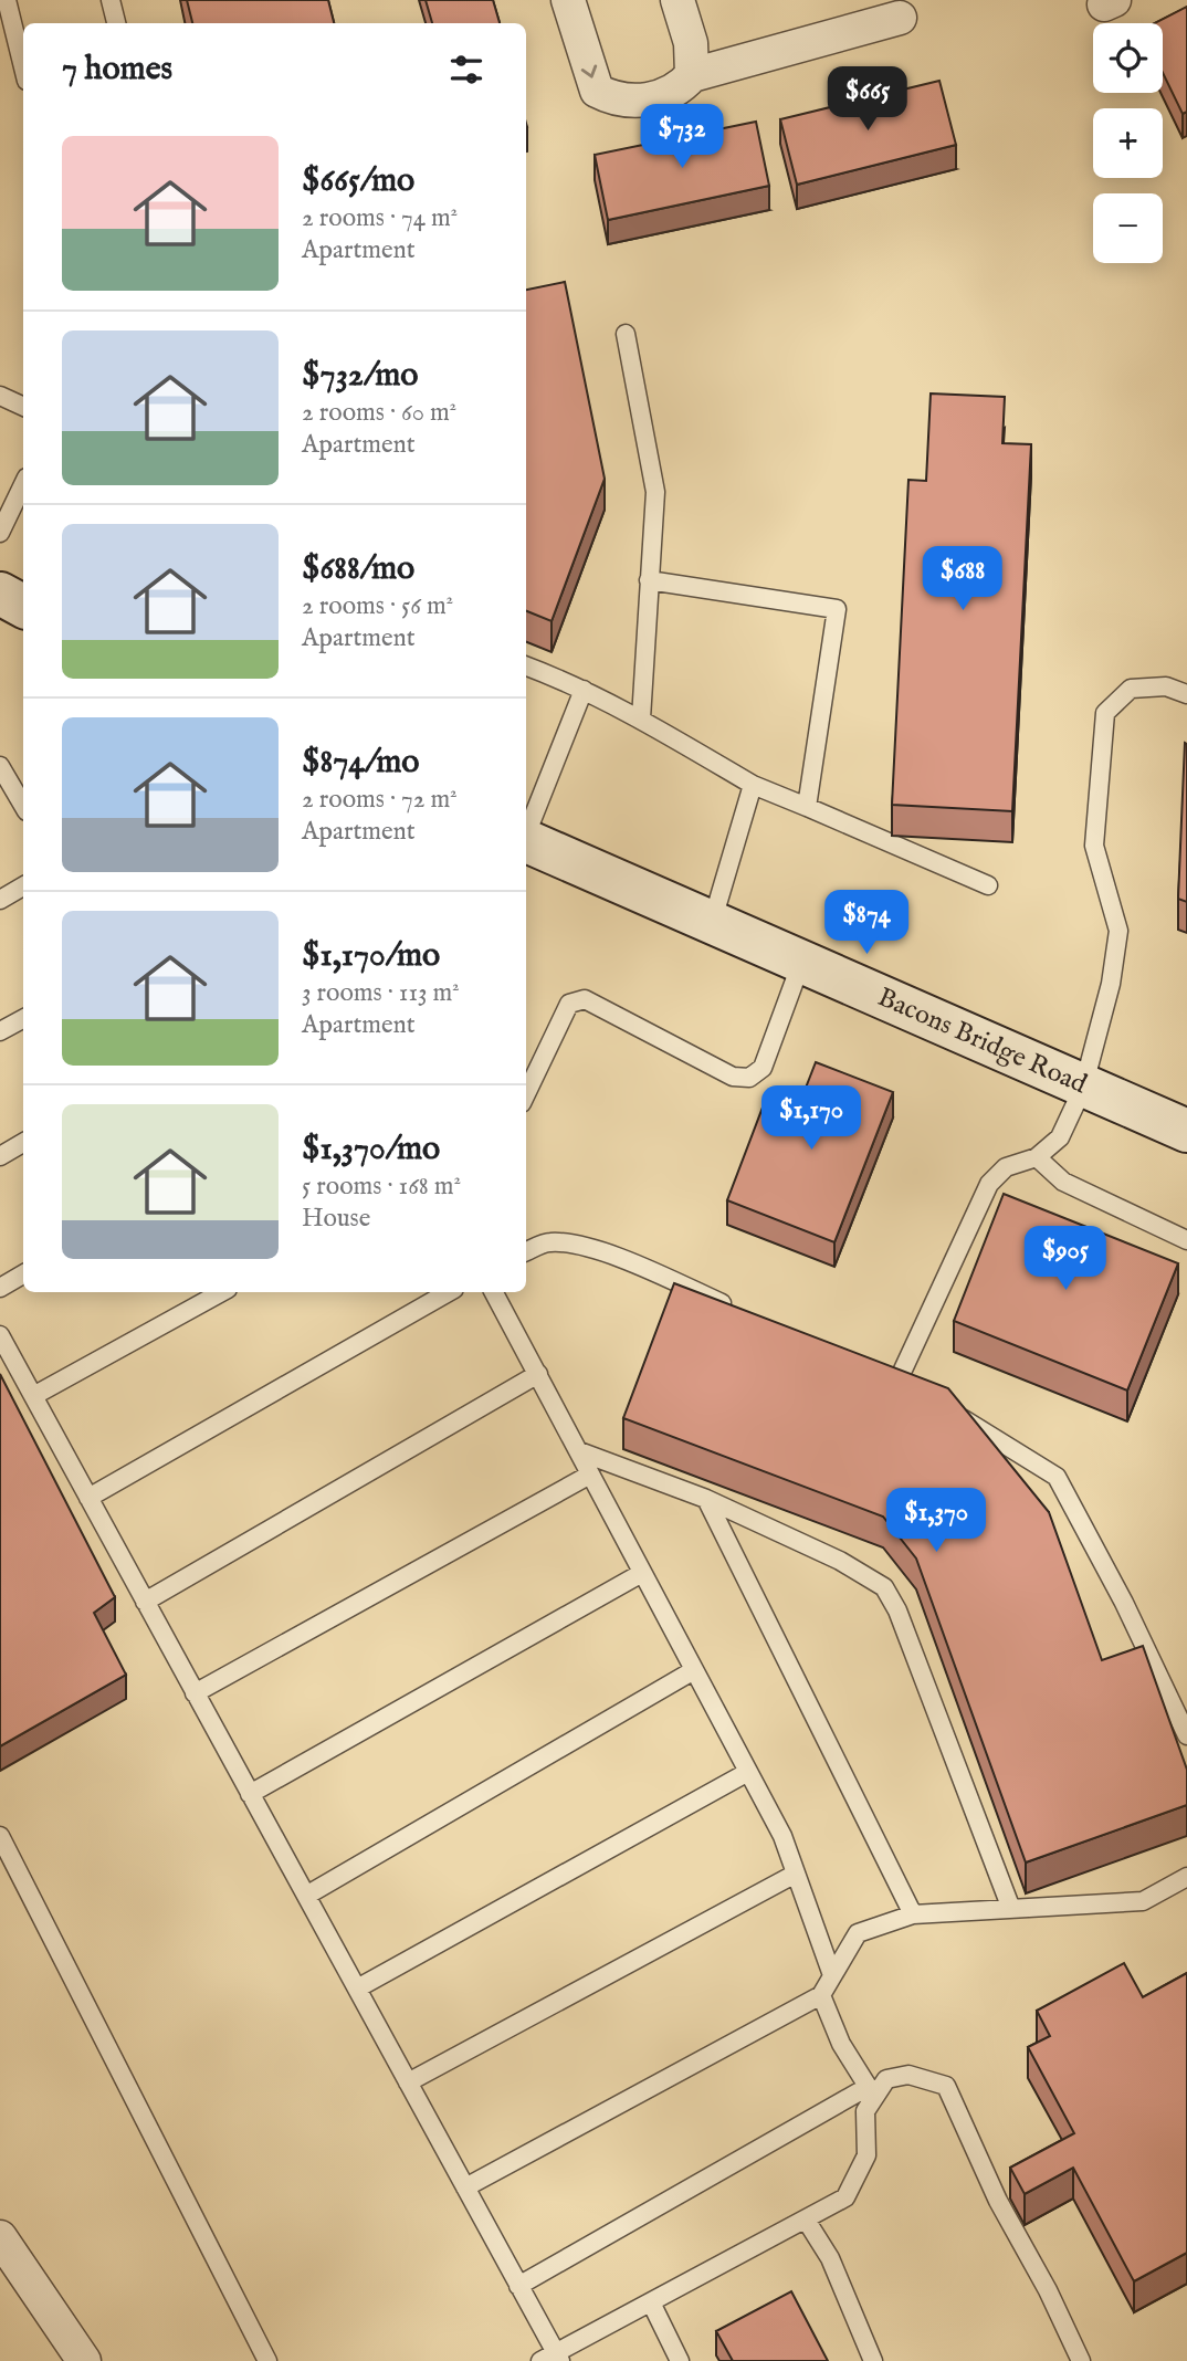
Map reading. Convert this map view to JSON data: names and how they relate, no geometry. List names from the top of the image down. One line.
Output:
{"streets":{"main road":["Bacons Bridge Road"]},"page":{"map_buttons":["+","−"],"heading":"7 homes","price":["$665","$732","$688","$874","$1,170","$905","$1,370"],"list":[{"name":"$665/mo","note":"2 rooms · 74 m² · Apartment"},{"name":"$732/mo","note":"2 rooms · 60 m² · Apartment"},{"name":"$688/mo","note":"2 rooms · 56 m² · Apartment"},{"name":"$874/mo","note":"2 rooms · 72 m² · Apartment"},{"name":"$1,170/mo","note":"3 rooms · 113 m² · Apartment"},{"name":"$1,370/mo","note":"5 rooms · 168 m² · House"}]}}
